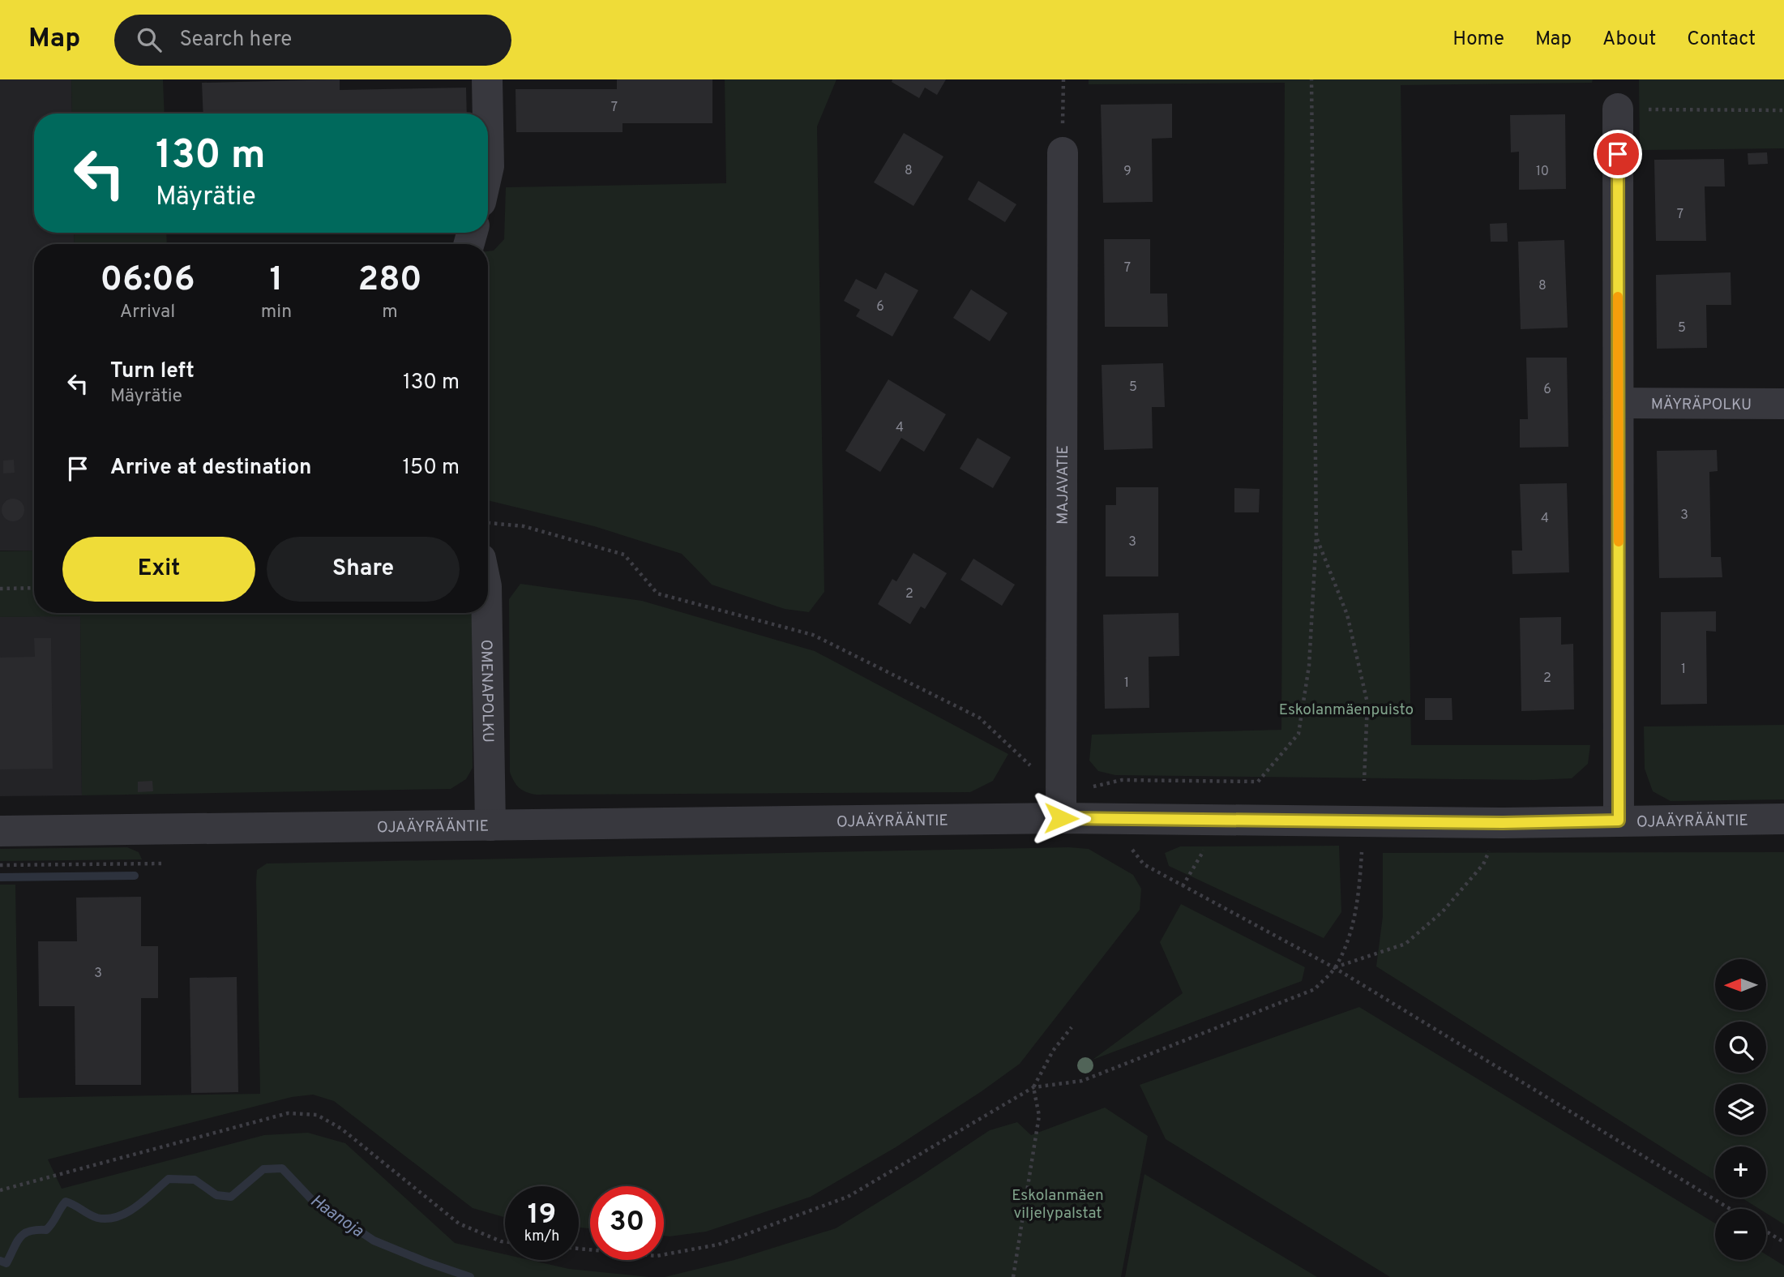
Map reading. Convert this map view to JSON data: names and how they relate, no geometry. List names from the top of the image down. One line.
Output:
{"streets":{"street":["MÄYRÄPOLKU","MAJAVATIE","OMENAPOLKU","OJAÄYRÄÄNTIE"]},"crossings":[["MAJAVATIE","OJAÄYRÄÄNTIE"],["OMENAPOLKU","OJAÄYRÄÄNTIE"]],"water":["Haanoja"],"parks":["Eskolanmäenpuisto","Eskolanmäen viljelypalstat"],"house_numbers":["7","8","9","10","7","7","8","6","5","5","6","4","3","4","3","2","1","2","1","3"],"north":"left","page":{"header":"Map","search":"Search here","nav":["Home","Map","About","Contact"],"turn":["130 m","Mäyrätie"],"eta":["06:06","Arrival","1","min","280","m"],"list":[{"name":"Turn left","note":"Mäyrätie","value":"130 m"},{"name":"Arrive at destination","value":"150 m"}],"buttons":["Exit","Share"],"map_buttons":["+","−"],"speed":"19 km/h","limit":"30"}}
